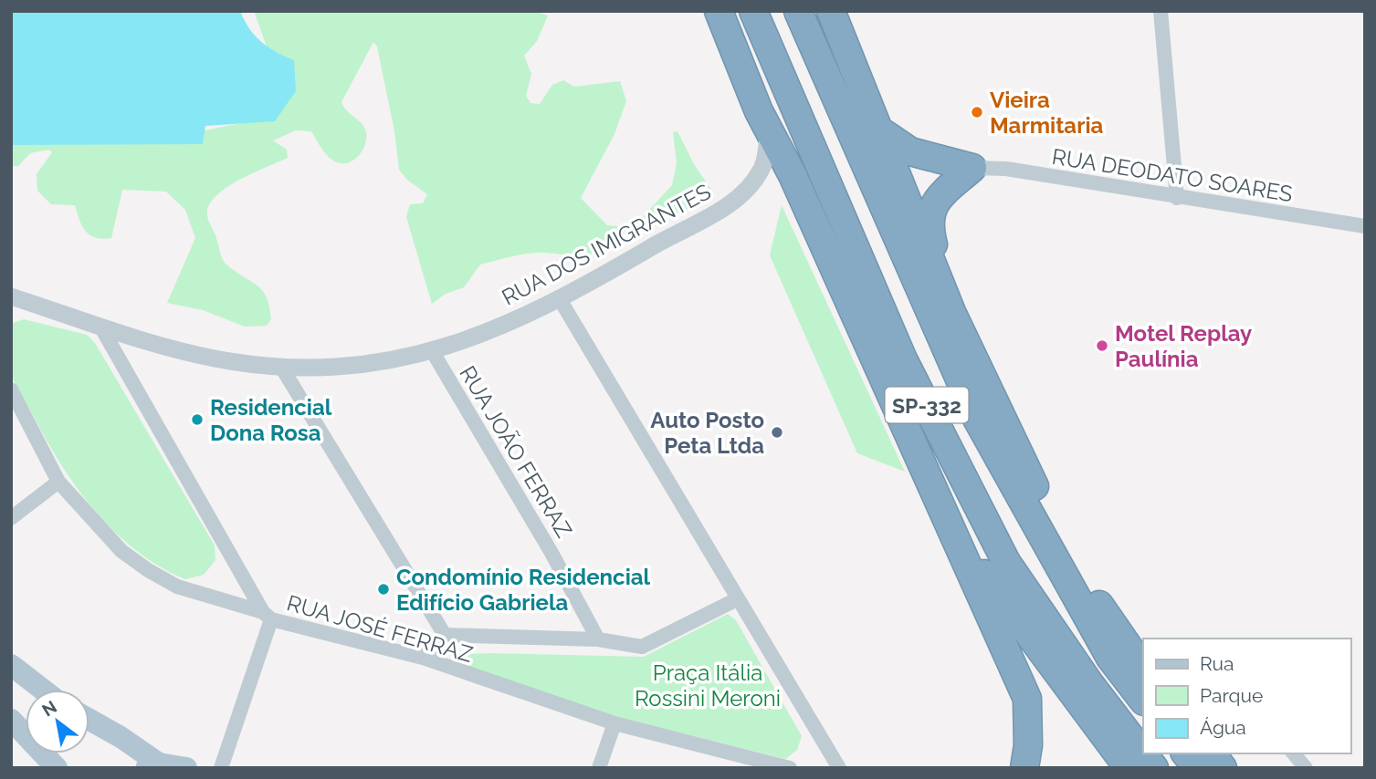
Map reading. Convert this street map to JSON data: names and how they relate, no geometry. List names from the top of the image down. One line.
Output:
{"streets":{"highway":["SP-332"],"street":["RUA DEODATO SOARES","RUA DOS IMIGRANTES","RUA JOÃO FERRAZ","RUA JOSÉ FERRAZ"]},"crossings":[["RUA DOS IMIGRANTES","RUA JOÃO FERRAZ"]],"parks":["Praça Itália Rossini Meroni"],"places":["Vieira Marmitaria","Motel Replay Paulínia","Residencial Dona Rosa","Auto Posto Peta Ltda","Condomínio Residencial Edifício Gabriela"],"legend":["Rua","Parque","Água"],"north":"top left"}
